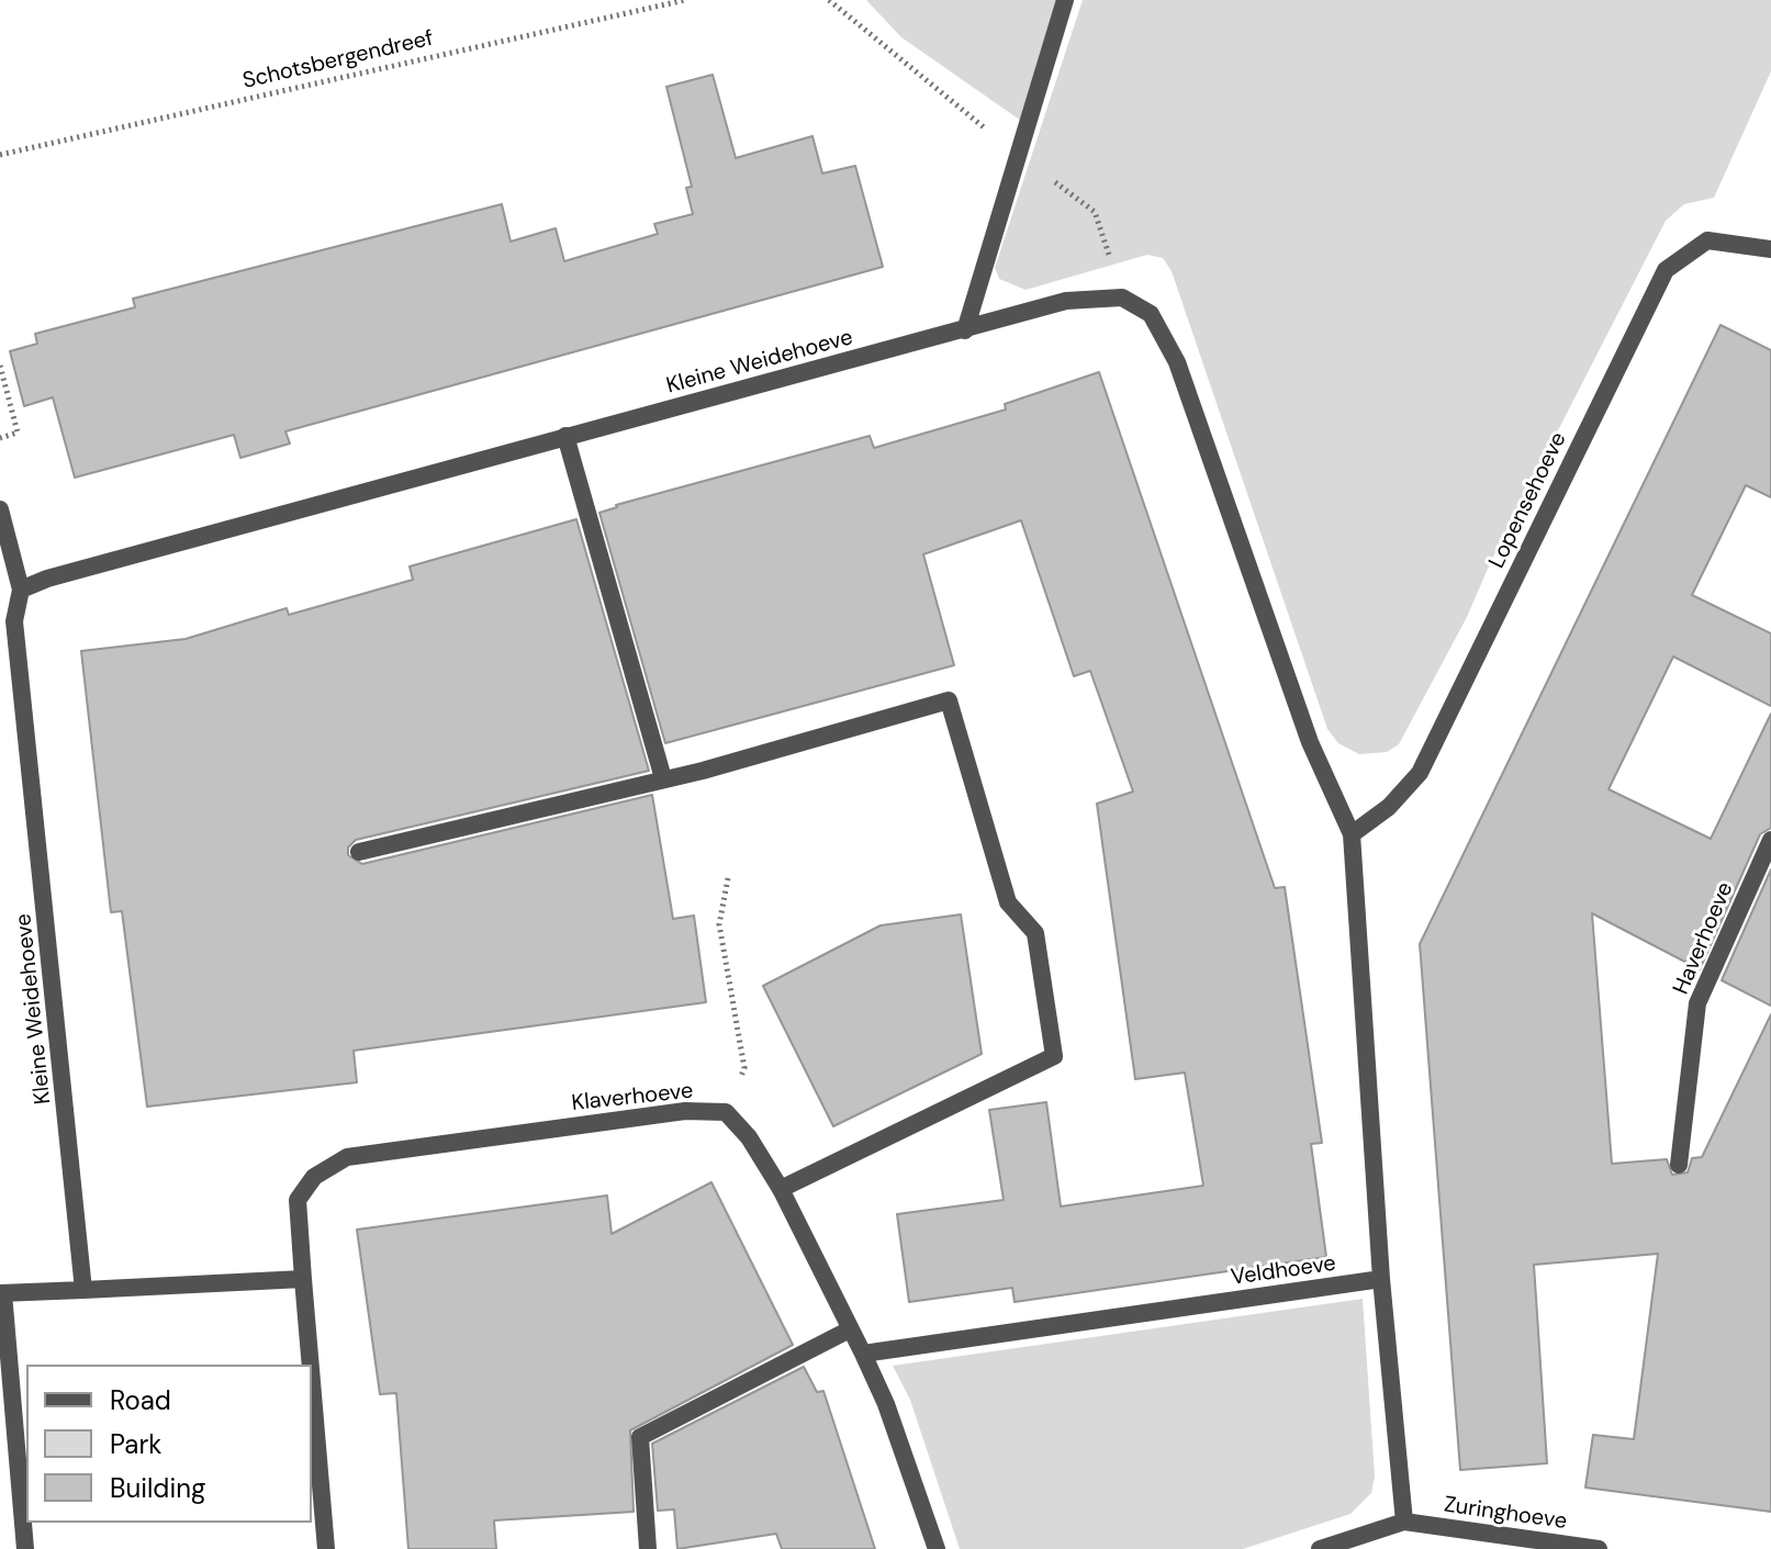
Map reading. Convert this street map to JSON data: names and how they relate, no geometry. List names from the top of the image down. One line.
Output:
{"streets":{"street":["Kleine Weidehoeve","Lopensehoeve","Haverhoeve","Klaverhoeve","Veldhoeve","Zuringhoeve"],"path":["Schotsbergendreef"]},"crossings":[["Kleine Weidehoeve","Lopensehoeve"]],"legend":["Road","Park","Building"]}
